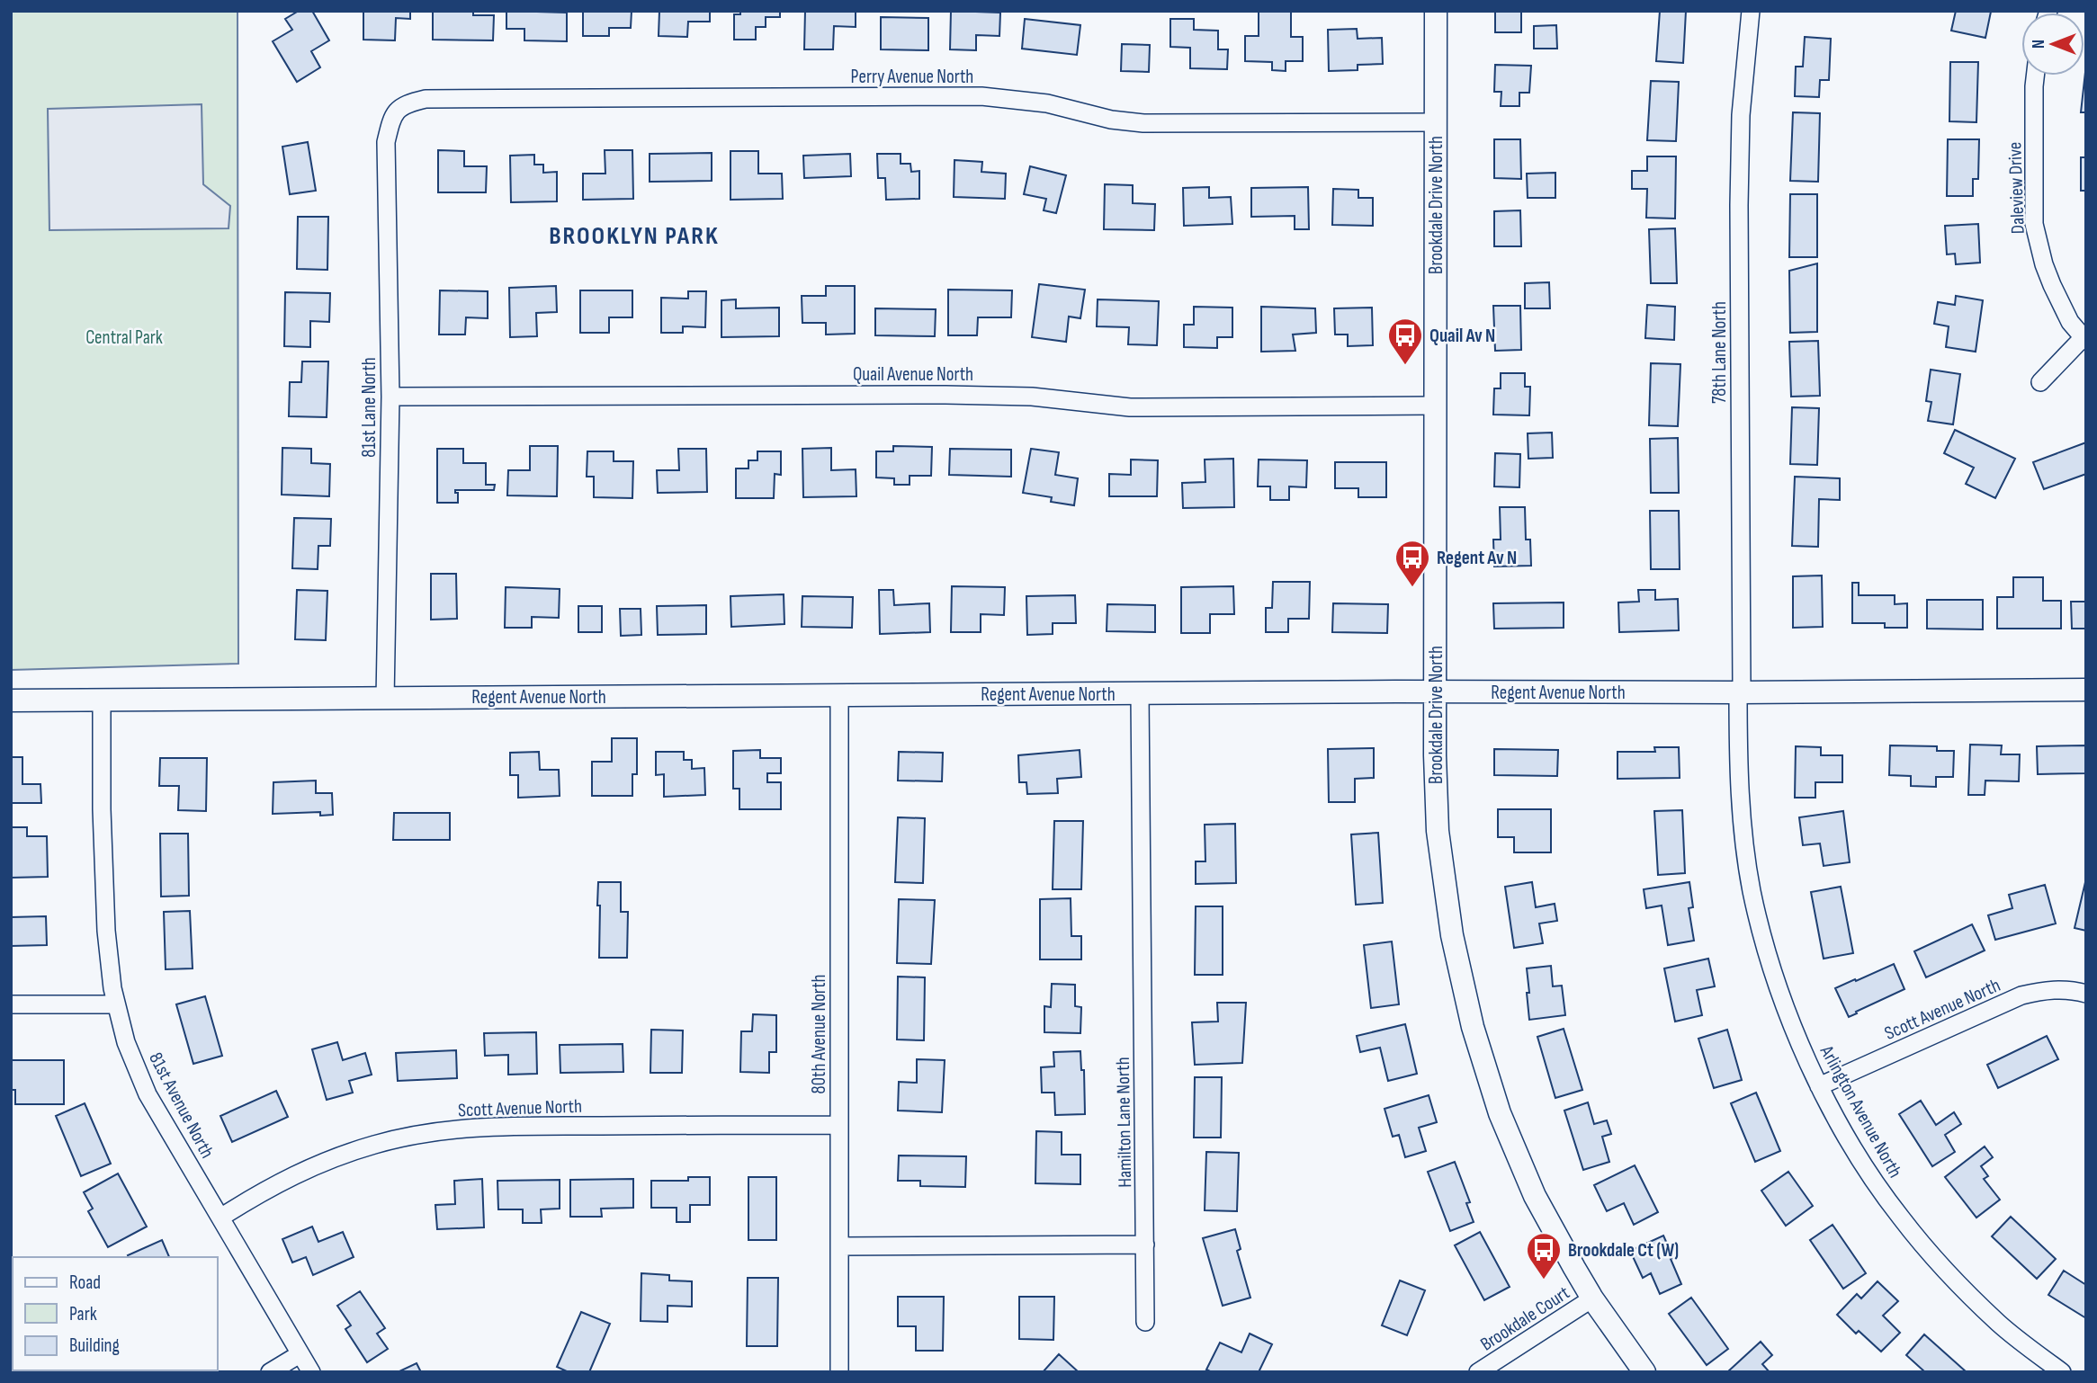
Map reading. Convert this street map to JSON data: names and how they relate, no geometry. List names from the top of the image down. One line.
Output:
{"streets":{"street":["Perry Avenue North","Daleview Drive","Brookdale Drive North","78th Lane North","Quail Avenue North","81st Lane North","Regent Avenue North","Scott Avenue North","80th Avenue North","81st Avenue North","Arlington Avenue North","Hamilton Lane North","Brookdale Court"]},"crossings":[["Perry Avenue North","Brookdale Drive North"],["Perry Avenue North","81st Lane North"],["Brookdale Drive North","Quail Avenue North"],["Brookdale Drive North","Regent Avenue North"],["Brookdale Drive North","Brookdale Court"],["78th Lane North","Regent Avenue North"],["78th Lane North","Arlington Avenue North"],["Quail Avenue North","81st Lane North"],["81st Lane North","Regent Avenue North"],["Regent Avenue North","80th Avenue North"],["Regent Avenue North","81st Avenue North"],["Regent Avenue North","Arlington Avenue North"],["Regent Avenue North","Hamilton Lane North"],["Scott Avenue North","80th Avenue North"],["Scott Avenue North","81st Avenue North"],["Scott Avenue North","Arlington Avenue North"]],"districts":["BROOKLYN PARK"],"parks":["Central Park"],"places":{"bus stop":["Quail Av N","Regent Av N","Brookdale Ct (W)"]},"legend":["Road","Park","Building"],"north":"left"}
